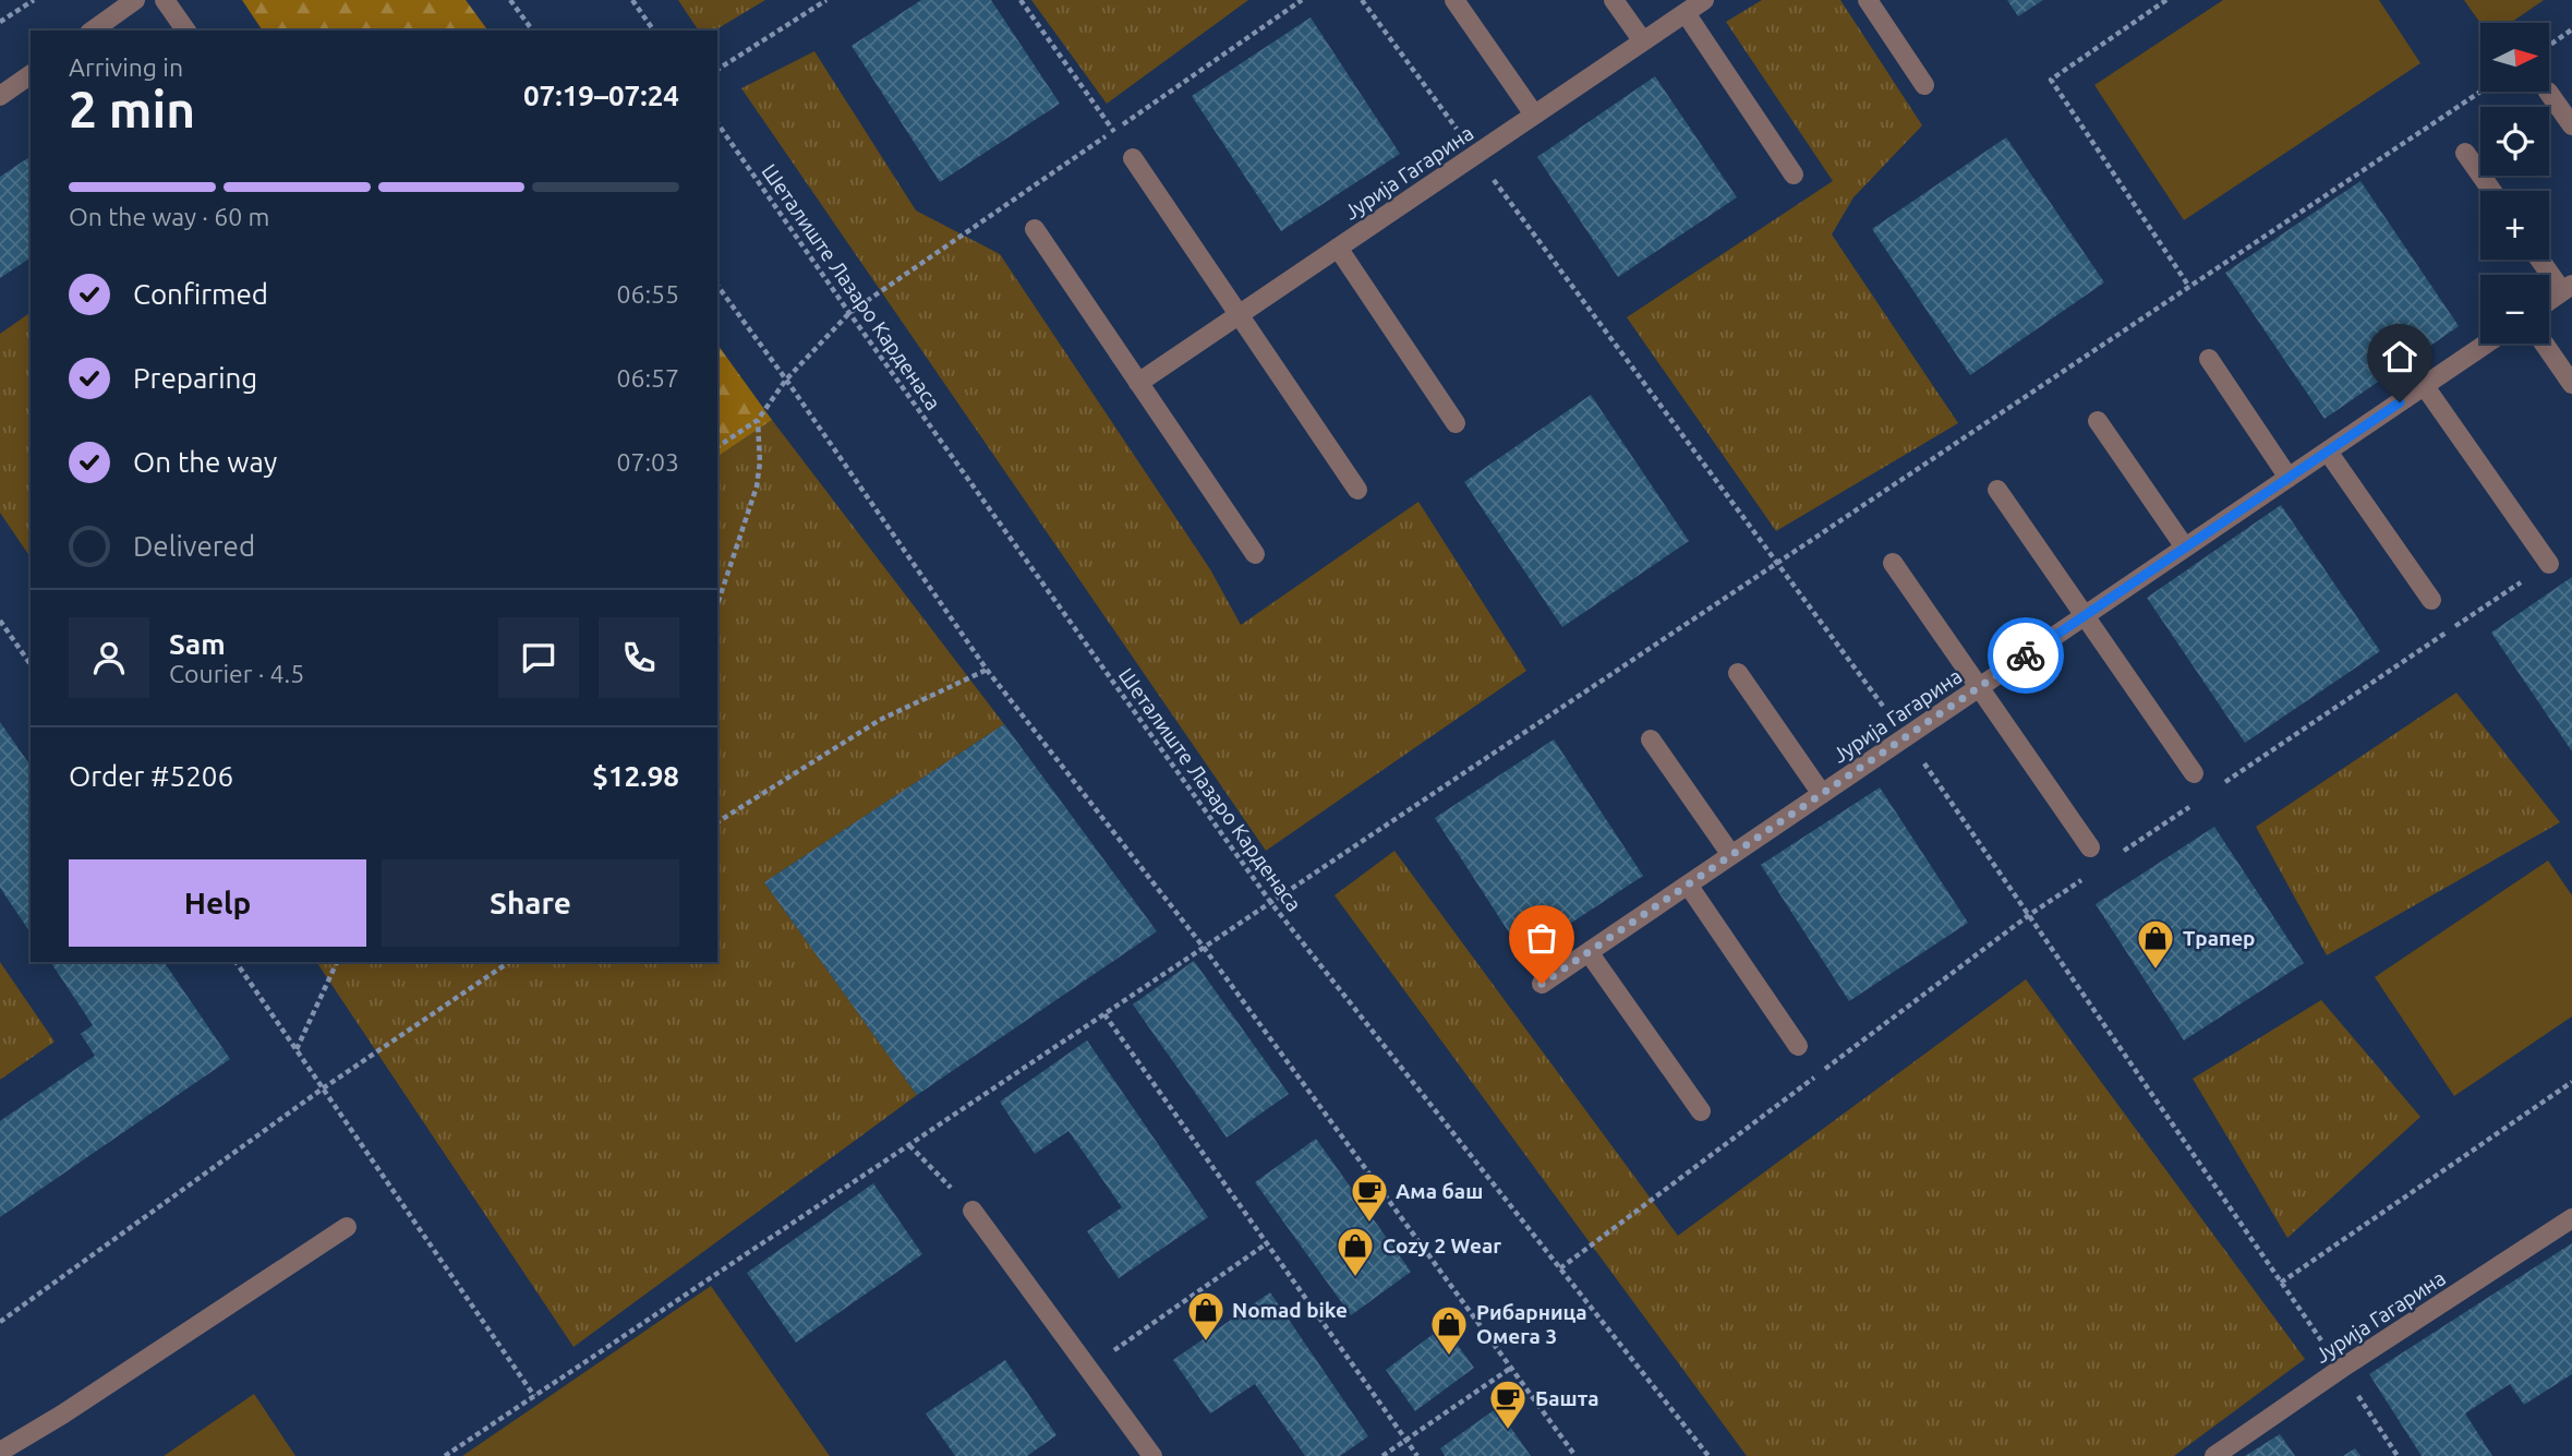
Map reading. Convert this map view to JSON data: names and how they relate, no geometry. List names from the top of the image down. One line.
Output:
{"streets":{"street":["Јурија Гагарина"],"path":["Шеталиште Лазаро Карденаса"]},"places":{"shop":["Трапер","Cozy 2 Wear","Nomad bike","Рибарница Омега 3"],"cafe":["Ама баш","Башта"]},"north":"right","page":{"map_buttons":["+","−"],"heading":["2 min","Arriving in","07:19–07:24"],"panel":["Sam","Courier · 4.5","Order #5206","$12.98"],"bar":"On the way · 60 m","list":[["Confirmed","06:55"],["Preparing","06:57"],["On the way","07:03"],"Delivered"],"buttons":["Help","Share"]}}
